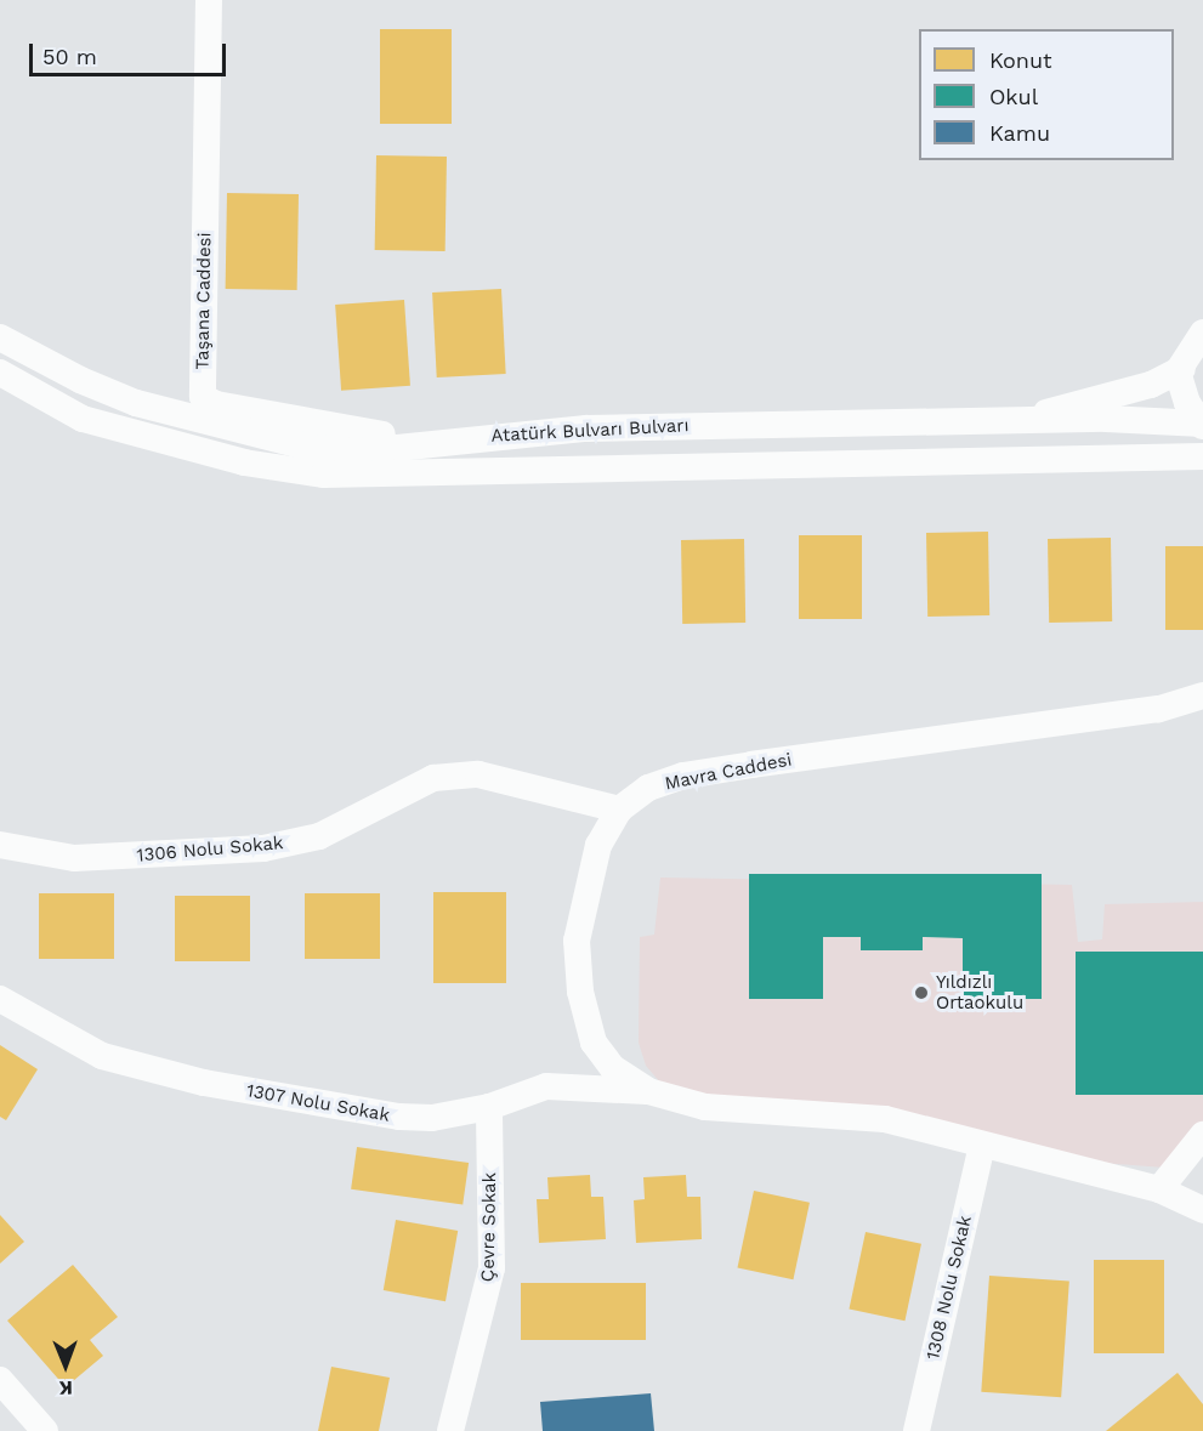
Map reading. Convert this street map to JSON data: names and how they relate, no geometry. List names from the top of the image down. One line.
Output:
{"streets":{"street":["Taşana Caddesi","Atatürk Bulvarı Bulvarı","Mavra Caddesi","1306 Nolu Sokak","1307 Nolu Sokak","Çevre Sokak","1308 Nolu Sokak"]},"crossings":[["Taşana Caddesi","Atatürk Bulvarı Bulvarı"],["Mavra Caddesi","1306 Nolu Sokak"],["Mavra Caddesi","1307 Nolu Sokak"],["Mavra Caddesi","1308 Nolu Sokak"],["1307 Nolu Sokak","Çevre Sokak"]],"places":["Yıldızlı Ortaokulu"],"legend":["Konut","Okul","Kamu"],"scale_bar":"50 m","north":"bottom"}
